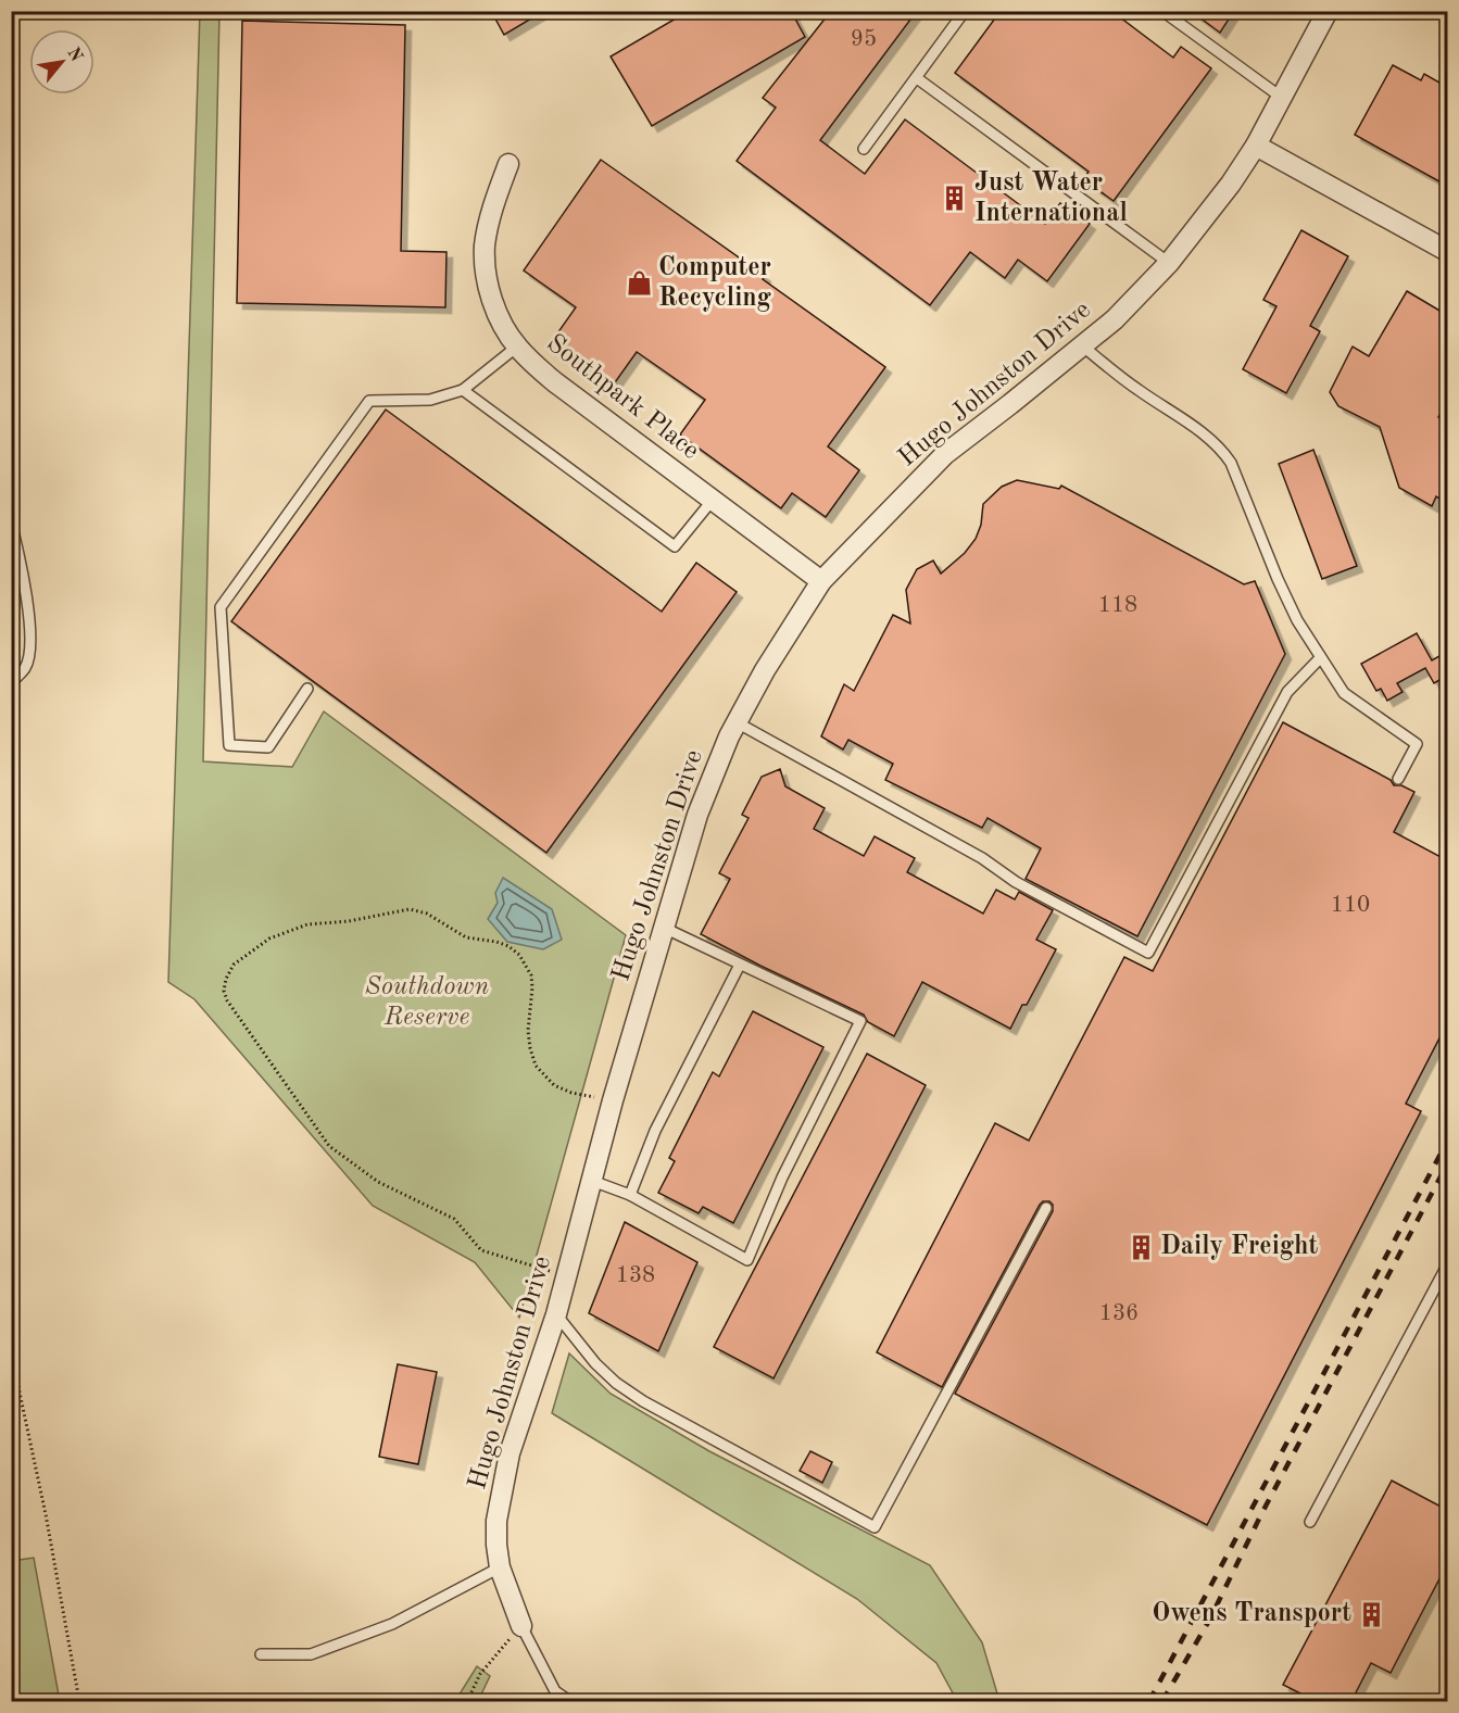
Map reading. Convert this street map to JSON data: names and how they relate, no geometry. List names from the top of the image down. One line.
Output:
{"streets":{"street":["Hugo Johnston Drive","Southpark Place"]},"crossings":[["Hugo Johnston Drive","Southpark Place"]],"parks":["Southdown Reserve"],"places":{"building":["Just Water International","Daily Freight","Owens Transport"],"shop":["Computer Recycling"]},"house_numbers":["95","118","110","138","136"],"north":"top right"}
